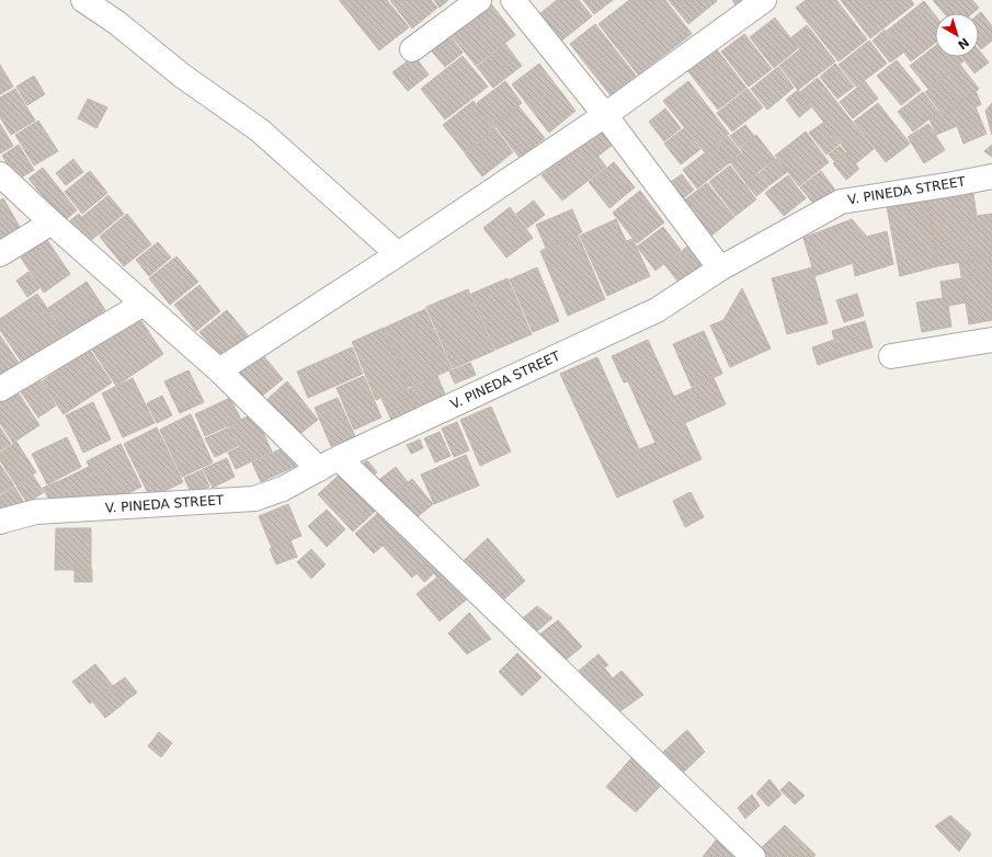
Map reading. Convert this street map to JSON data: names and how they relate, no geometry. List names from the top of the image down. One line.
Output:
{"streets":{"street":["V. PINEDA STREET"]},"north":"bottom right"}
